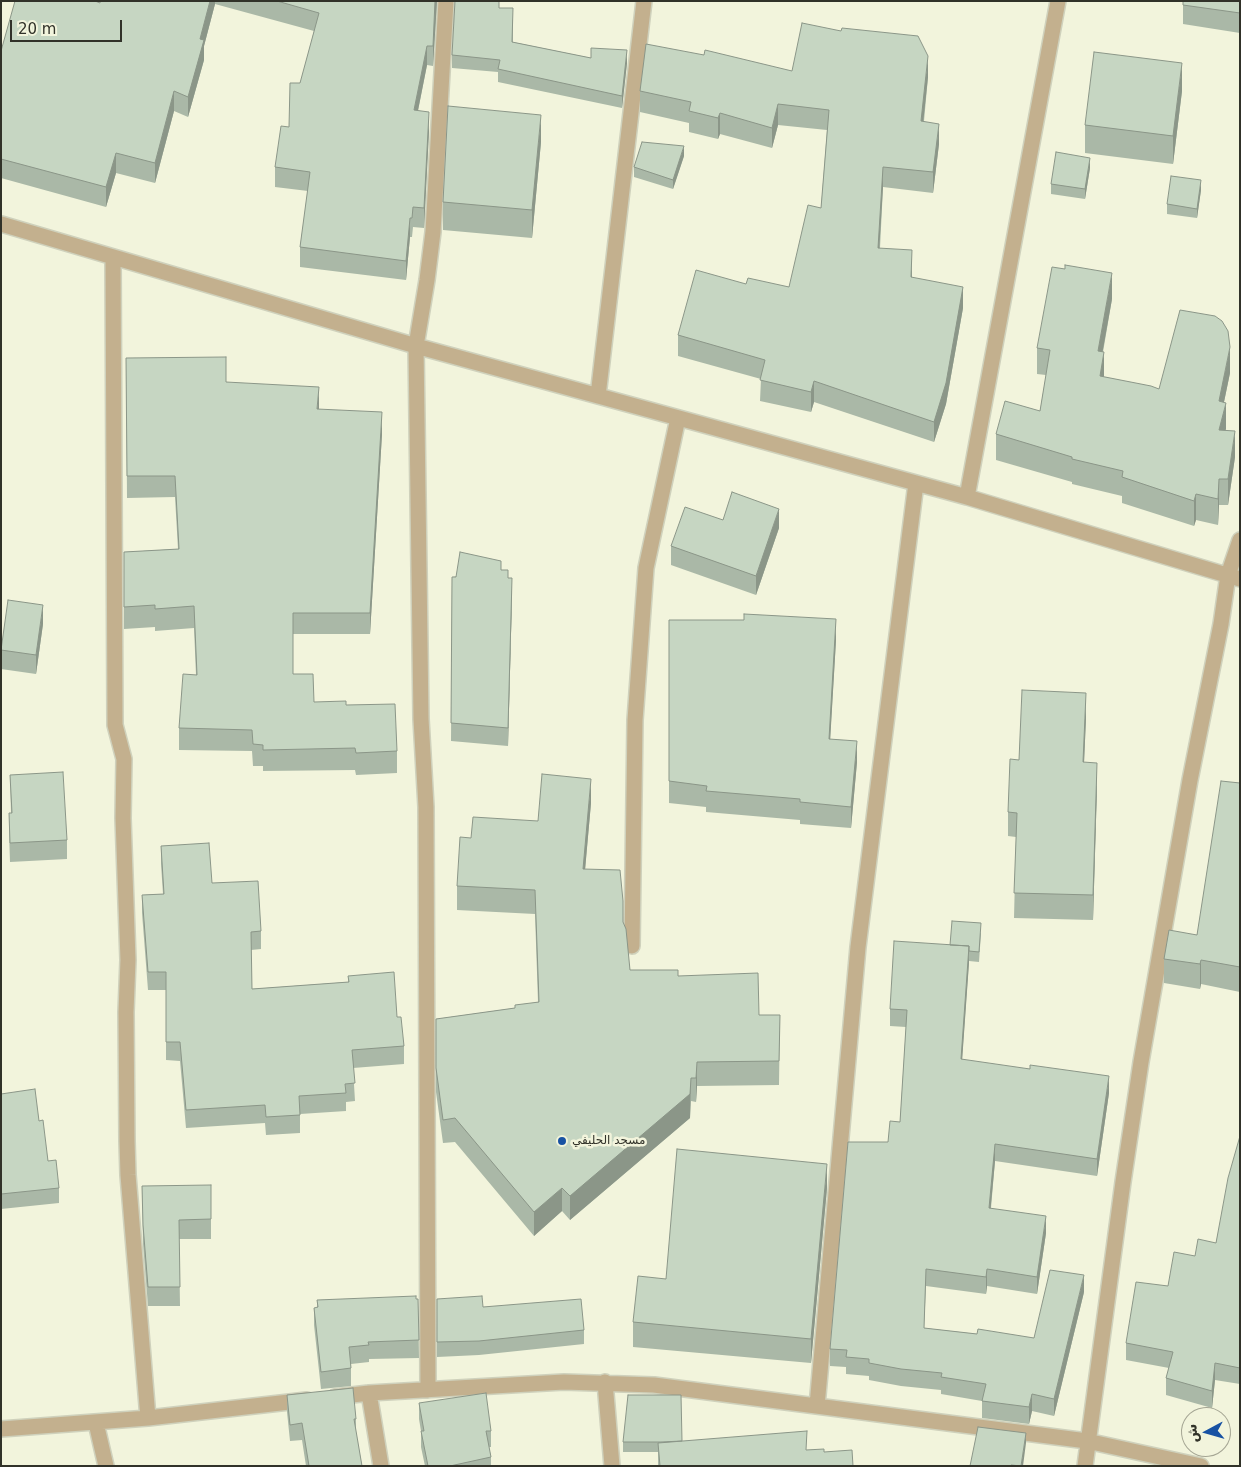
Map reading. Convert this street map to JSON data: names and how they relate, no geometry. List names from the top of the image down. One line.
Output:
{"places":["مسجد الحليفي"],"scale_bar":"20 m","north":"left"}
